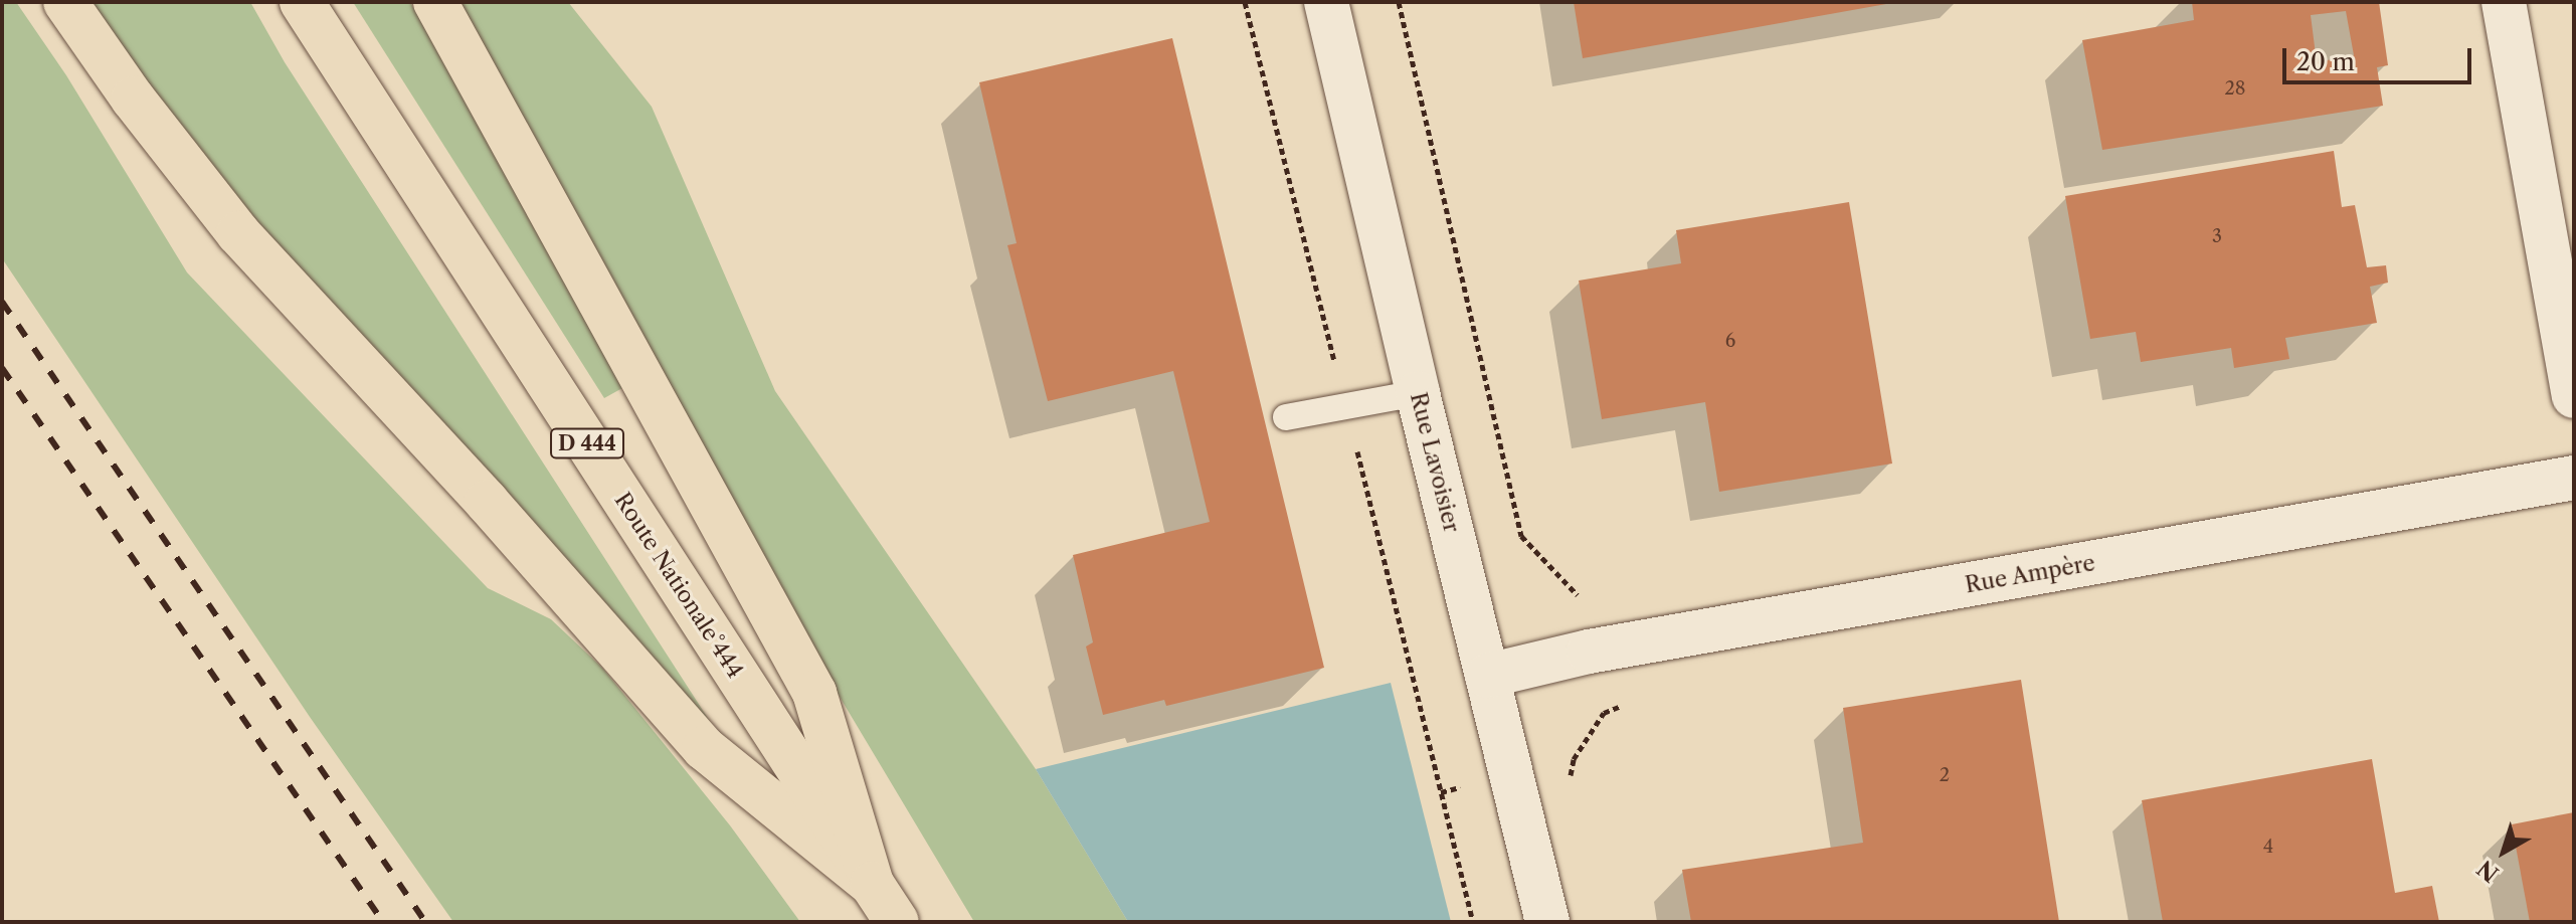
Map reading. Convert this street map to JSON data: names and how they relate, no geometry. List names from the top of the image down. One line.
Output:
{"streets":{"main road":["D 444","Route Nationale°444"],"street":["Rue Lavoisier","Rue Ampère"]},"crossings":[["D 444","Route Nationale°444"],["Rue Lavoisier","Rue Ampère"]],"house_numbers":["28","3","6","2","4"],"scale_bar":"20 m","north":"bottom left"}
